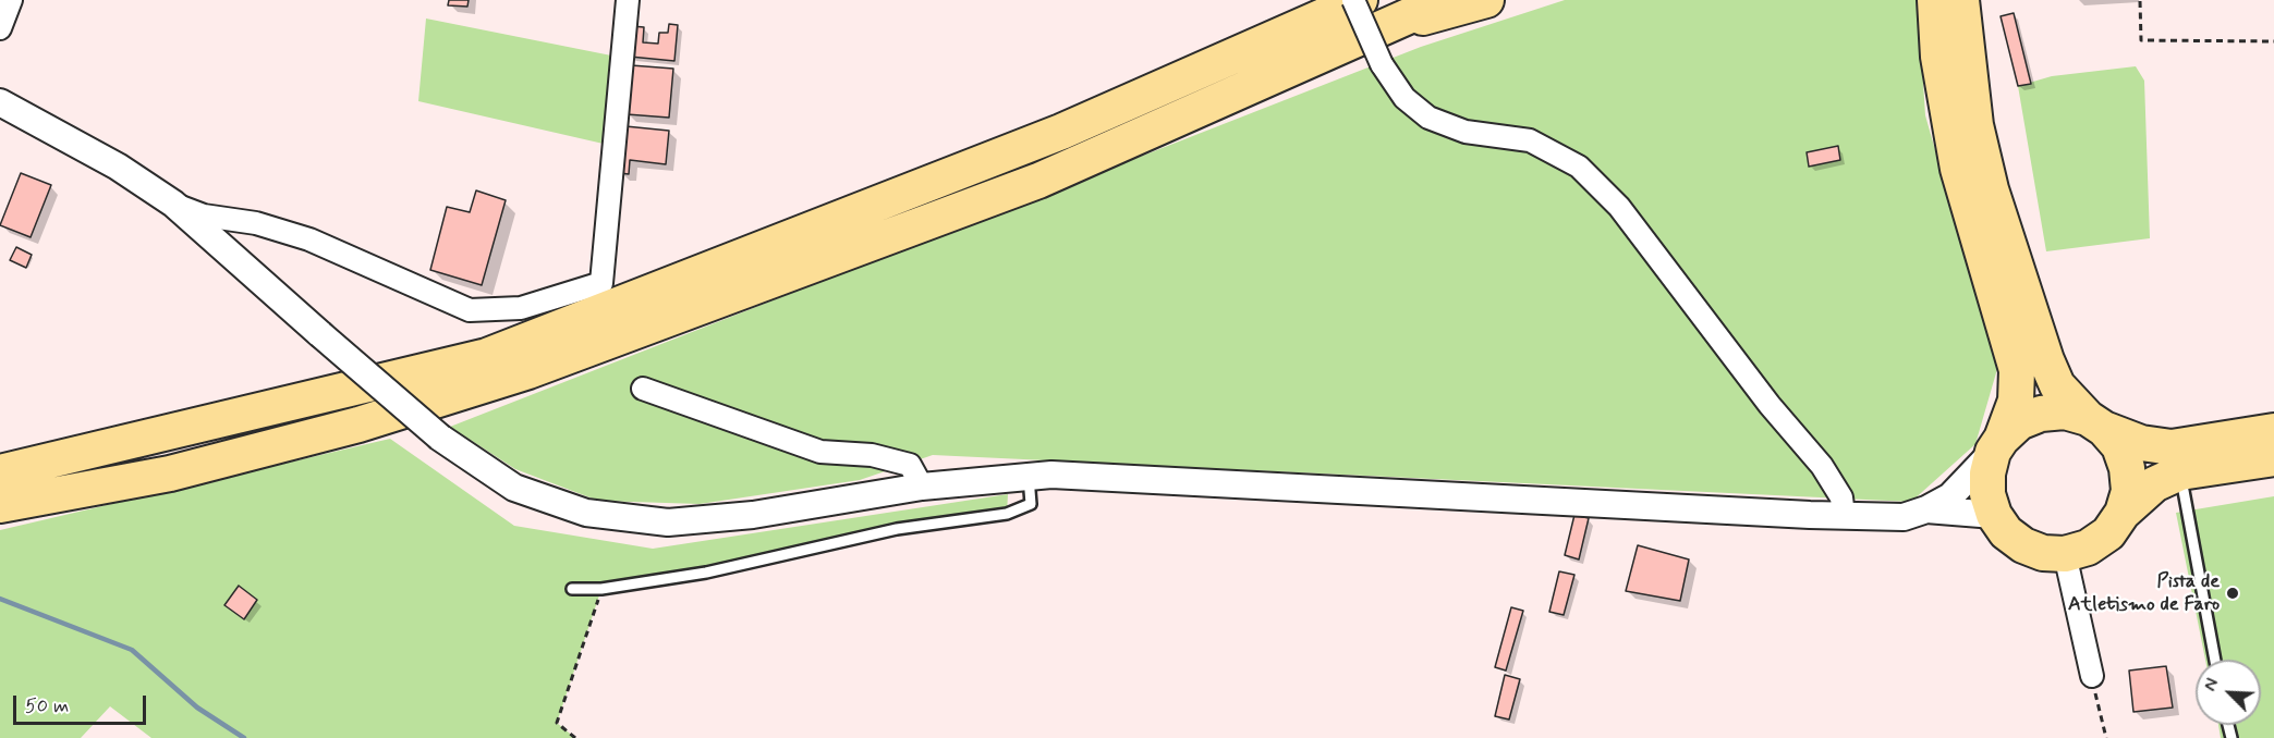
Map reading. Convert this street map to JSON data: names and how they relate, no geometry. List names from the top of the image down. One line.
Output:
{"places":["Pista de Atletismo de Faro"],"scale_bar":"50 m","north":"top left"}
